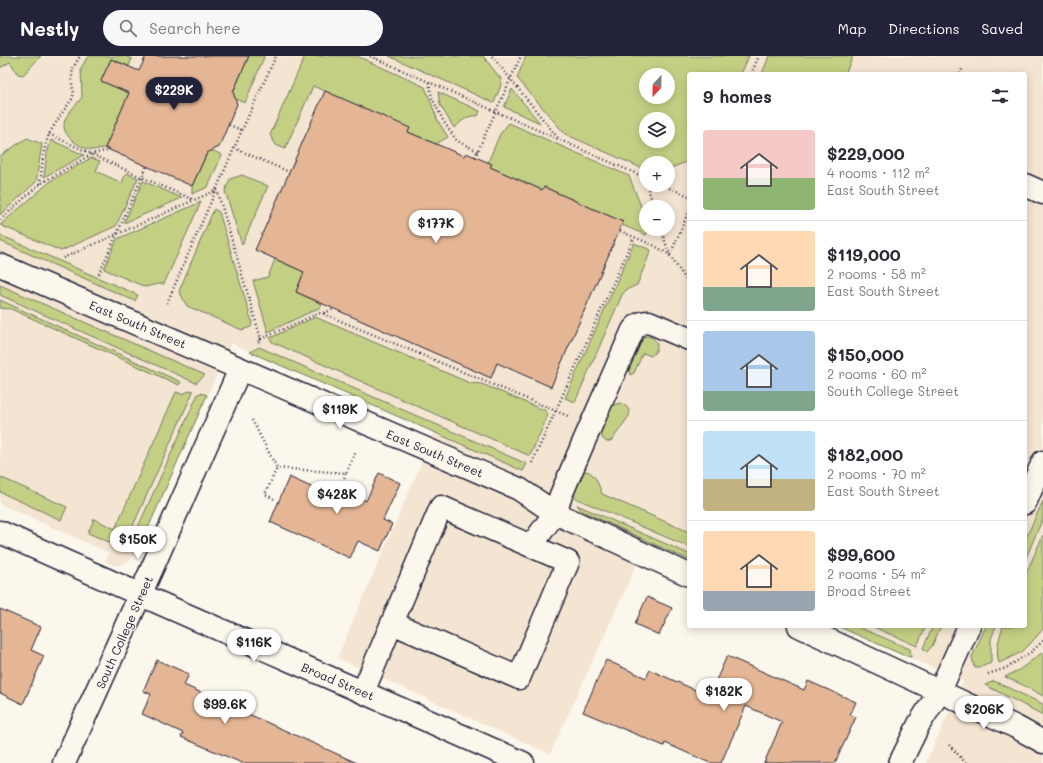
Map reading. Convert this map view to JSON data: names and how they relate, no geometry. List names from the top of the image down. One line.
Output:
{"streets":{"street":["East South Street","South College Street","Broad Street"]},"crossings":[["East South Street","South College Street"],["South College Street","Broad Street"]],"north":"bottom","page":{"header":"Nestly","search":"Search here","nav":["Map","Directions","Saved"],"map_buttons":["+","−"],"heading":"9 homes","price":["$229K","$177K","$119K","$428K","$150K","$116K","$182K","$99.6K","$206K"],"list":[{"name":"$229,000","note":"4 rooms · 112 m² · East South Street"},{"name":"$119,000","note":"2 rooms · 58 m² · East South Street"},{"name":"$150,000","note":"2 rooms · 60 m² · South College Street"},{"name":"$182,000","note":"2 rooms · 70 m² · East South Street"},{"name":"$99,600","note":"2 rooms · 54 m² · Broad Street"}]}}
